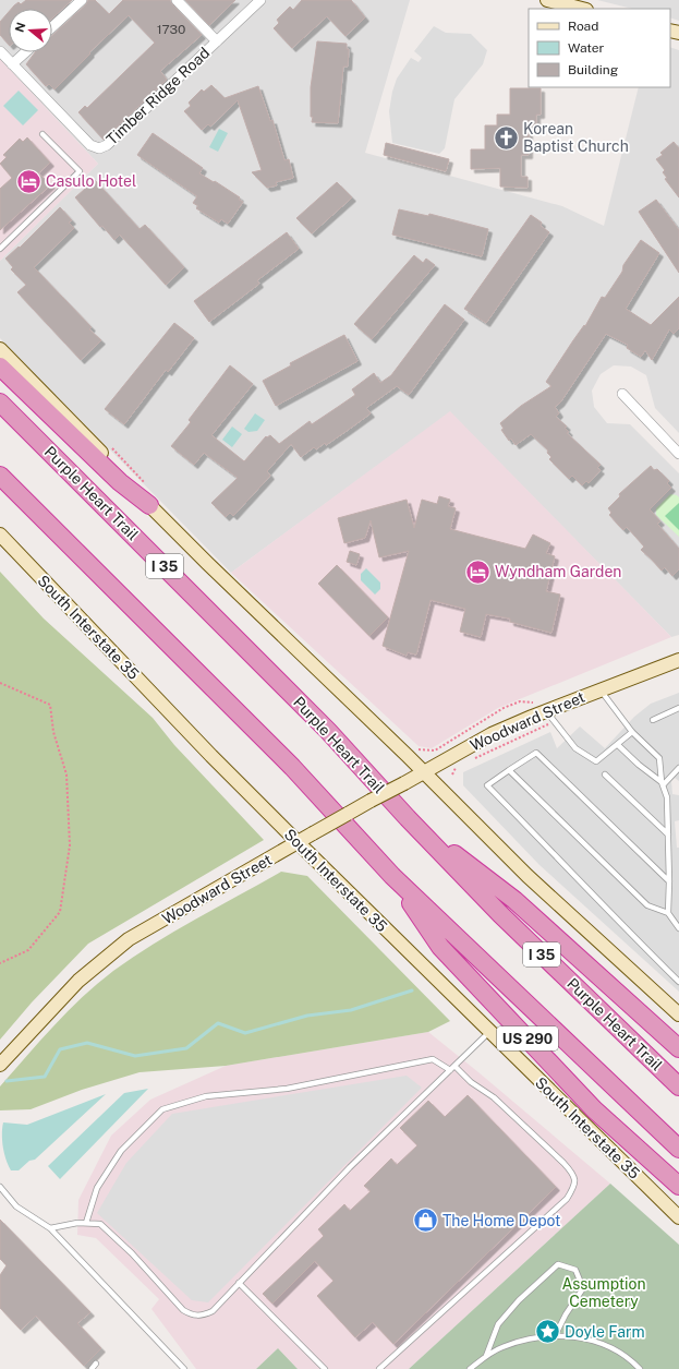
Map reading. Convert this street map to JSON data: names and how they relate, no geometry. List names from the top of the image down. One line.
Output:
{"streets":{"highway":["Purple Heart Trail","I 35","US 290"],"main road":["South Interstate 35","Woodward Street"],"street":["Timber Ridge Road"]},"crossings":[["South Interstate 35","Woodward Street"]],"parks":["Assumption Cemetery"],"places":{"church":["Korean Baptist Church"],"hotel":["Casulo Hotel","Wyndham Garden"],"shop":["The Home Depot"],"place":["Doyle Farm"]},"house_numbers":["1730"],"legend":["Road","Water","Building"],"north":"left"}
